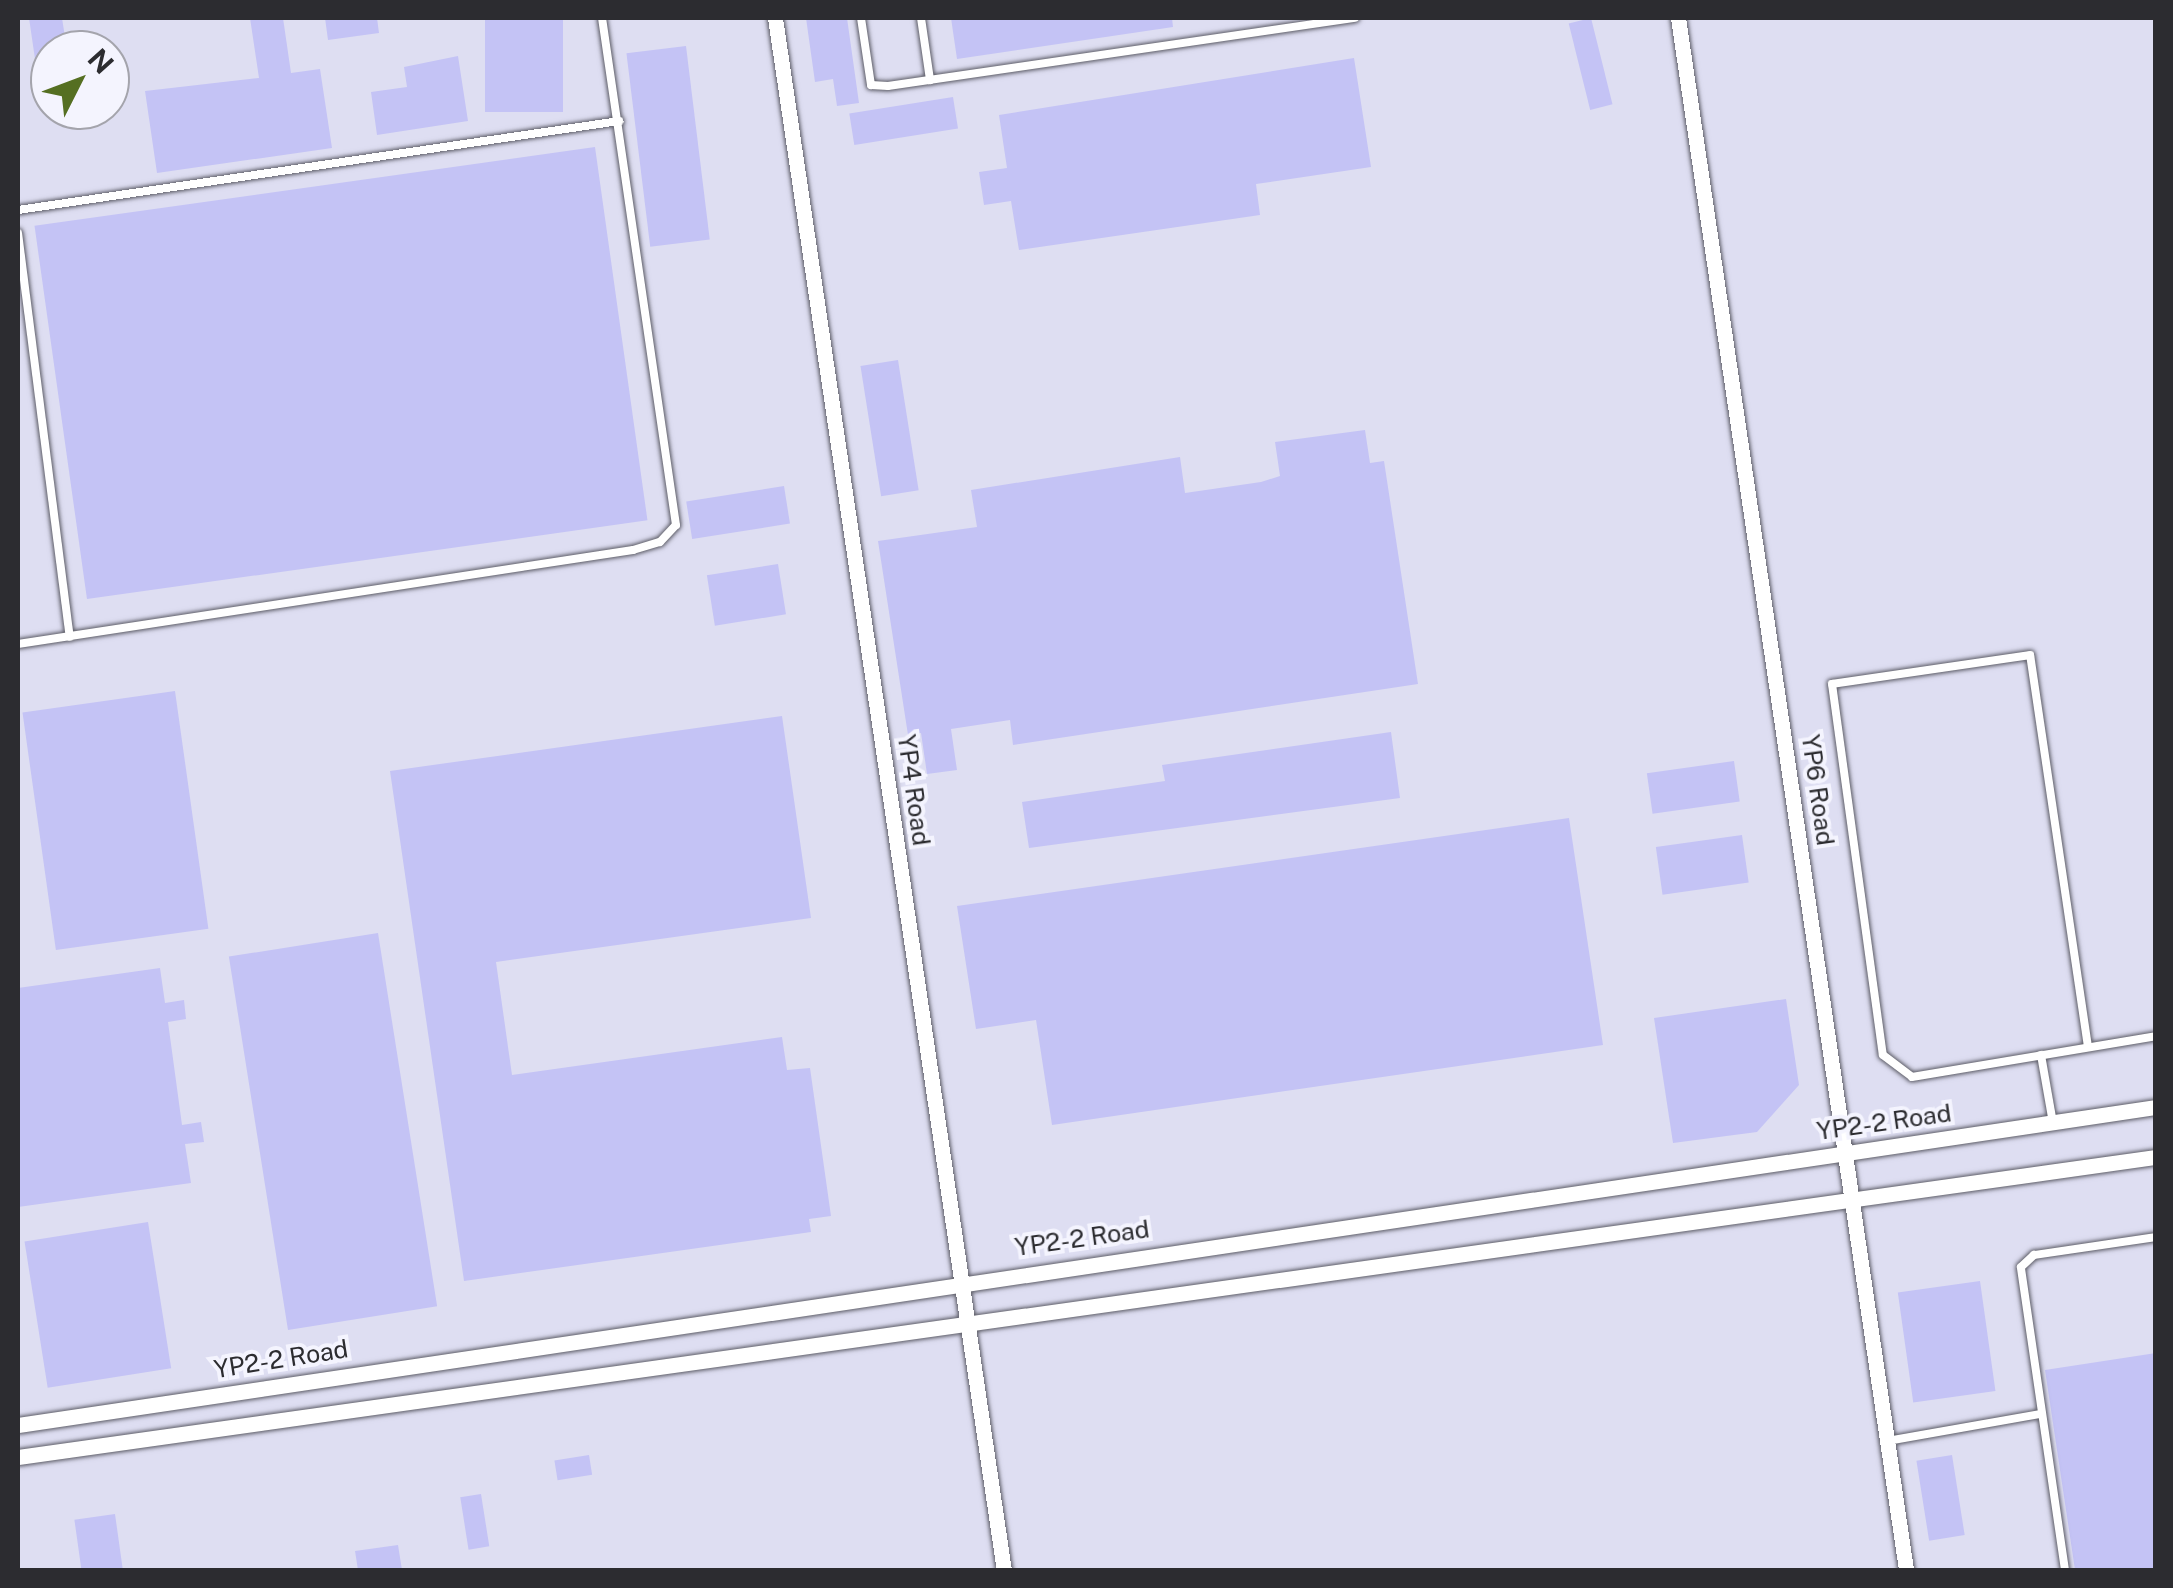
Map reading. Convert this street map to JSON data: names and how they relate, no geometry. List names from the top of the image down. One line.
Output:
{"streets":{"street":["YP4 Road","YP6 Road","YP2-2 Road"]},"crossings":[["YP4 Road","YP2-2 Road"],["YP6 Road","YP2-2 Road"]],"north":"top right"}
